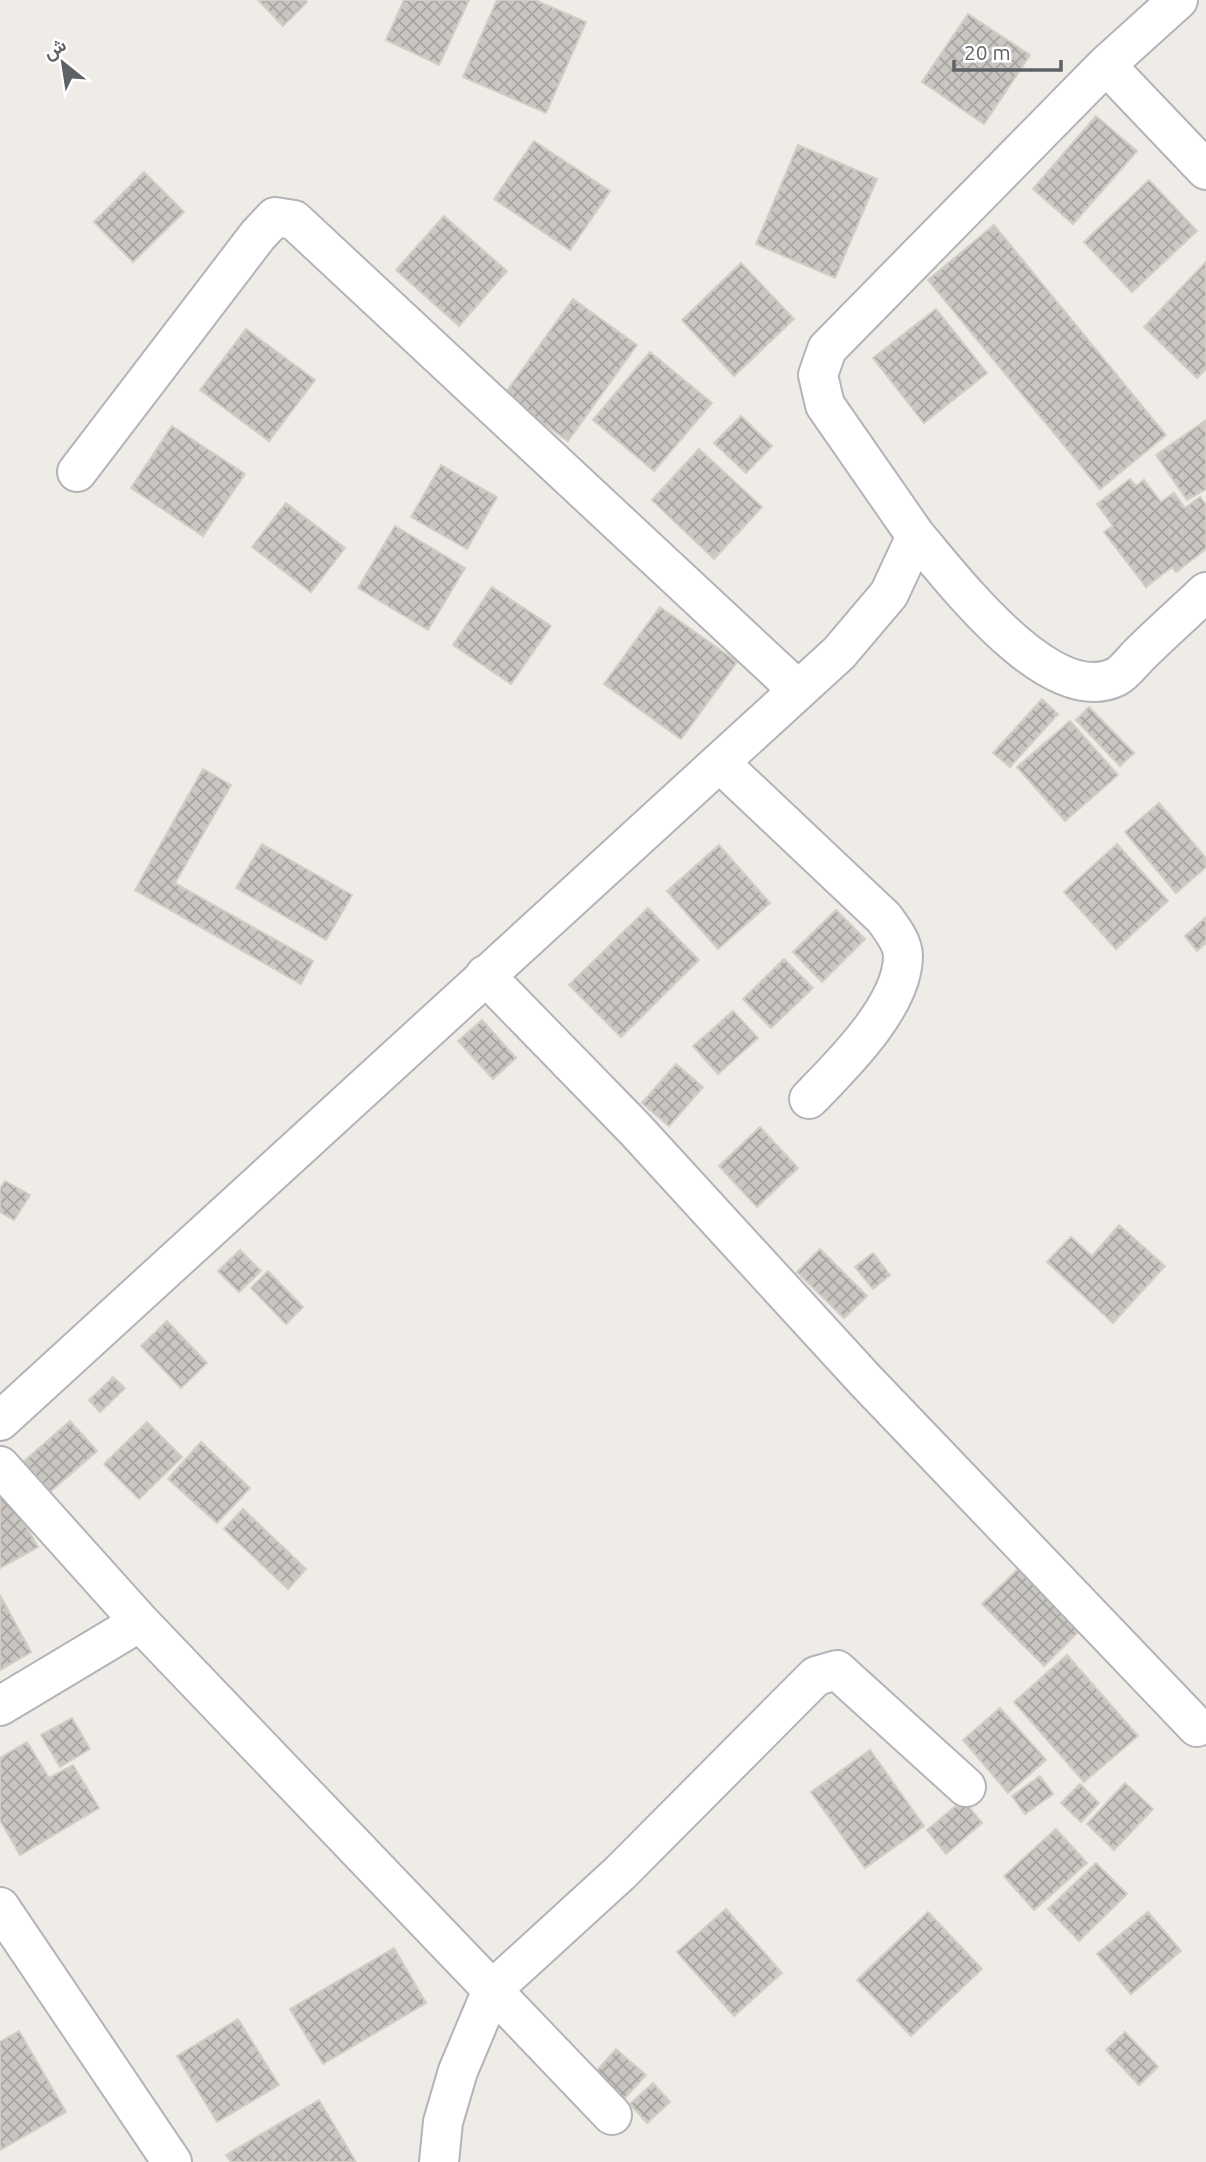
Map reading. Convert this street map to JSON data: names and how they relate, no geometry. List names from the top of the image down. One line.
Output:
{"scale_bar":"20 m","north":"top left"}
